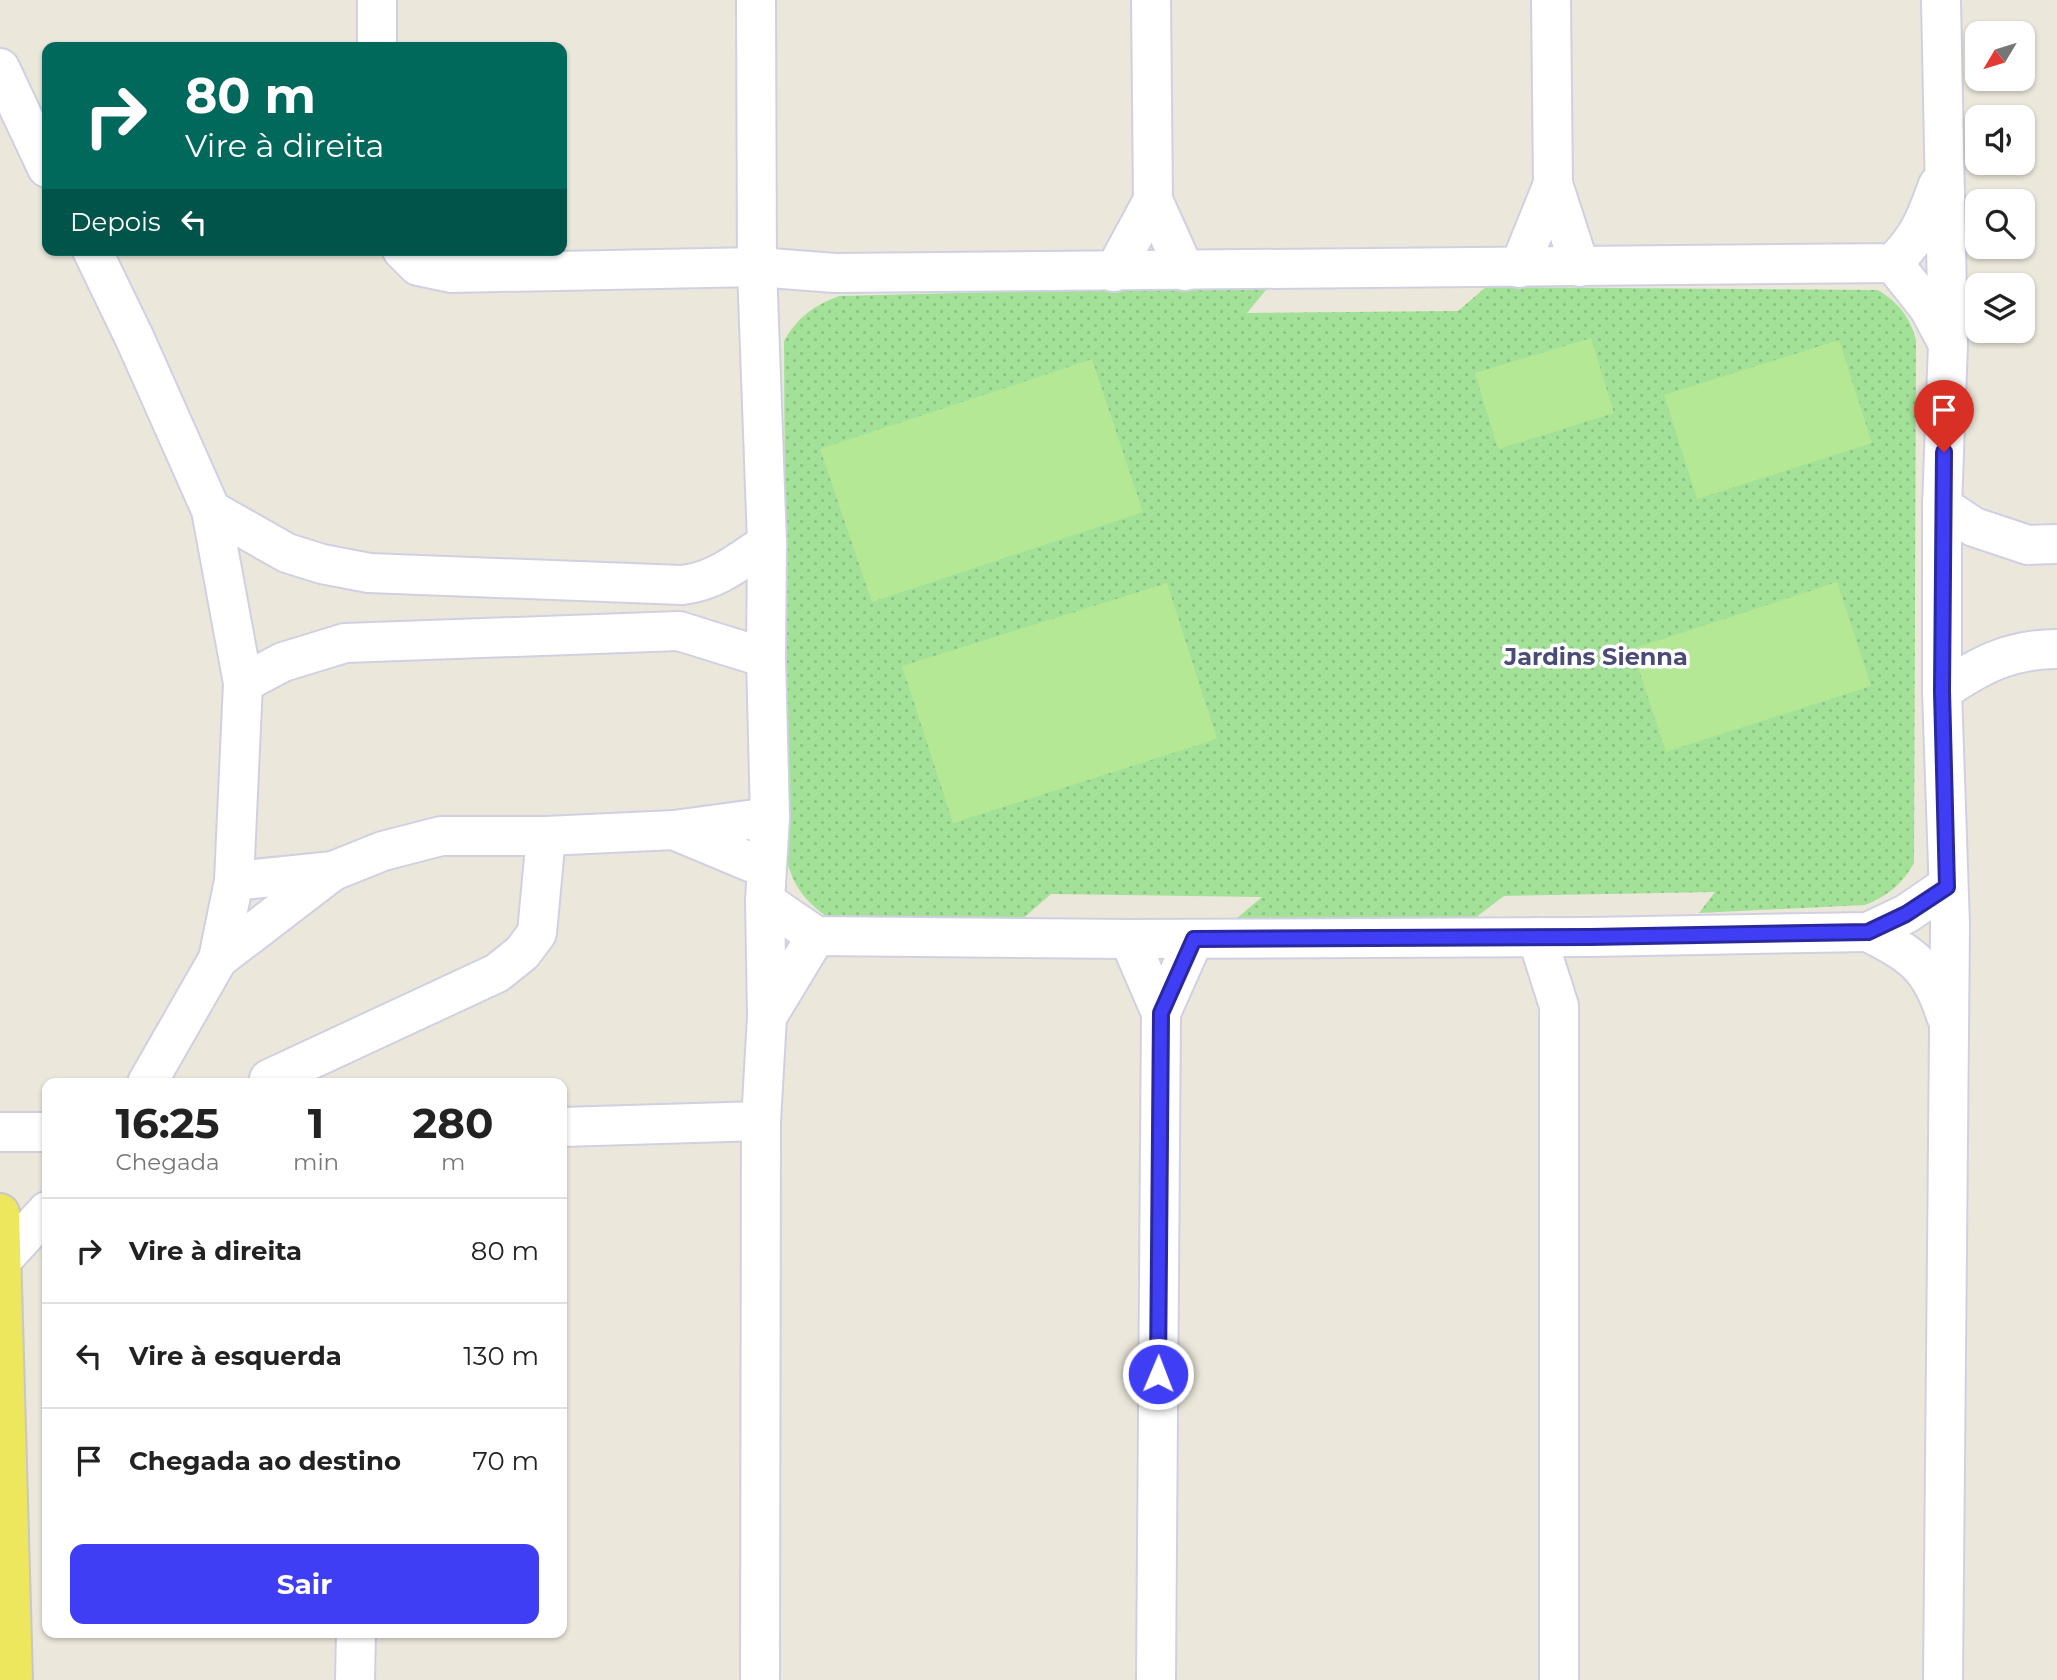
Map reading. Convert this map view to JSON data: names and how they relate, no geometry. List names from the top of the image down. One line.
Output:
{"districts":["Jardins Sienna"],"north":"bottom left","page":{"turn":["80 m","Vire à direita"],"then":"Depois","eta":["16:25","Chegada","1","min","280","m"],"list":[{"name":"Vire à direita","value":"80 m"},{"name":"Vire à esquerda","value":"130 m"},{"name":"Chegada ao destino","value":"70 m"}],"buttons":"Sair"}}
